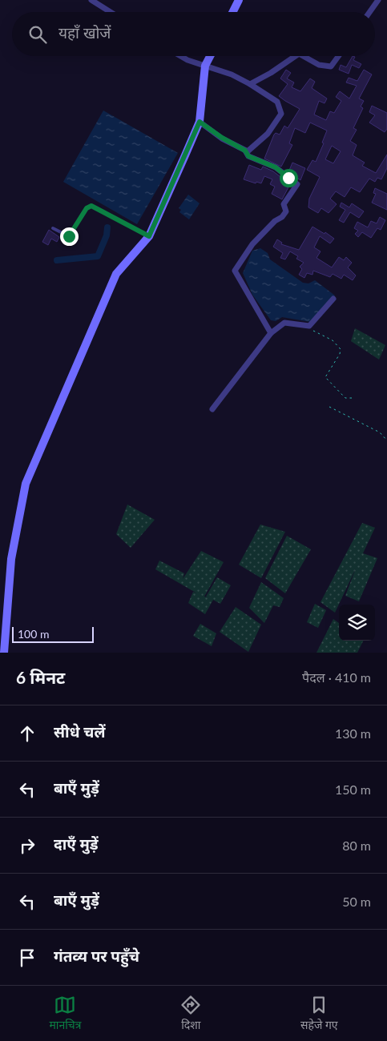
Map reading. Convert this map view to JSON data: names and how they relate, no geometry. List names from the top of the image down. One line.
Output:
{"scale_bar":"100 m","page":{"search":"यहाँ खोजें","scale":"100 m","heading":["6 मिनट","पैदल · 410 m"],"list":[["सीधे चलें","130 m"],["बाएँ मुड़ें","150 m"],["दाएँ मुड़ें","80 m"],["बाएँ मुड़ें","50 m"],"गंतव्य पर पहुँचे"],"nav":["मानचित्र","दिशा","सहेजे गए"]}}
